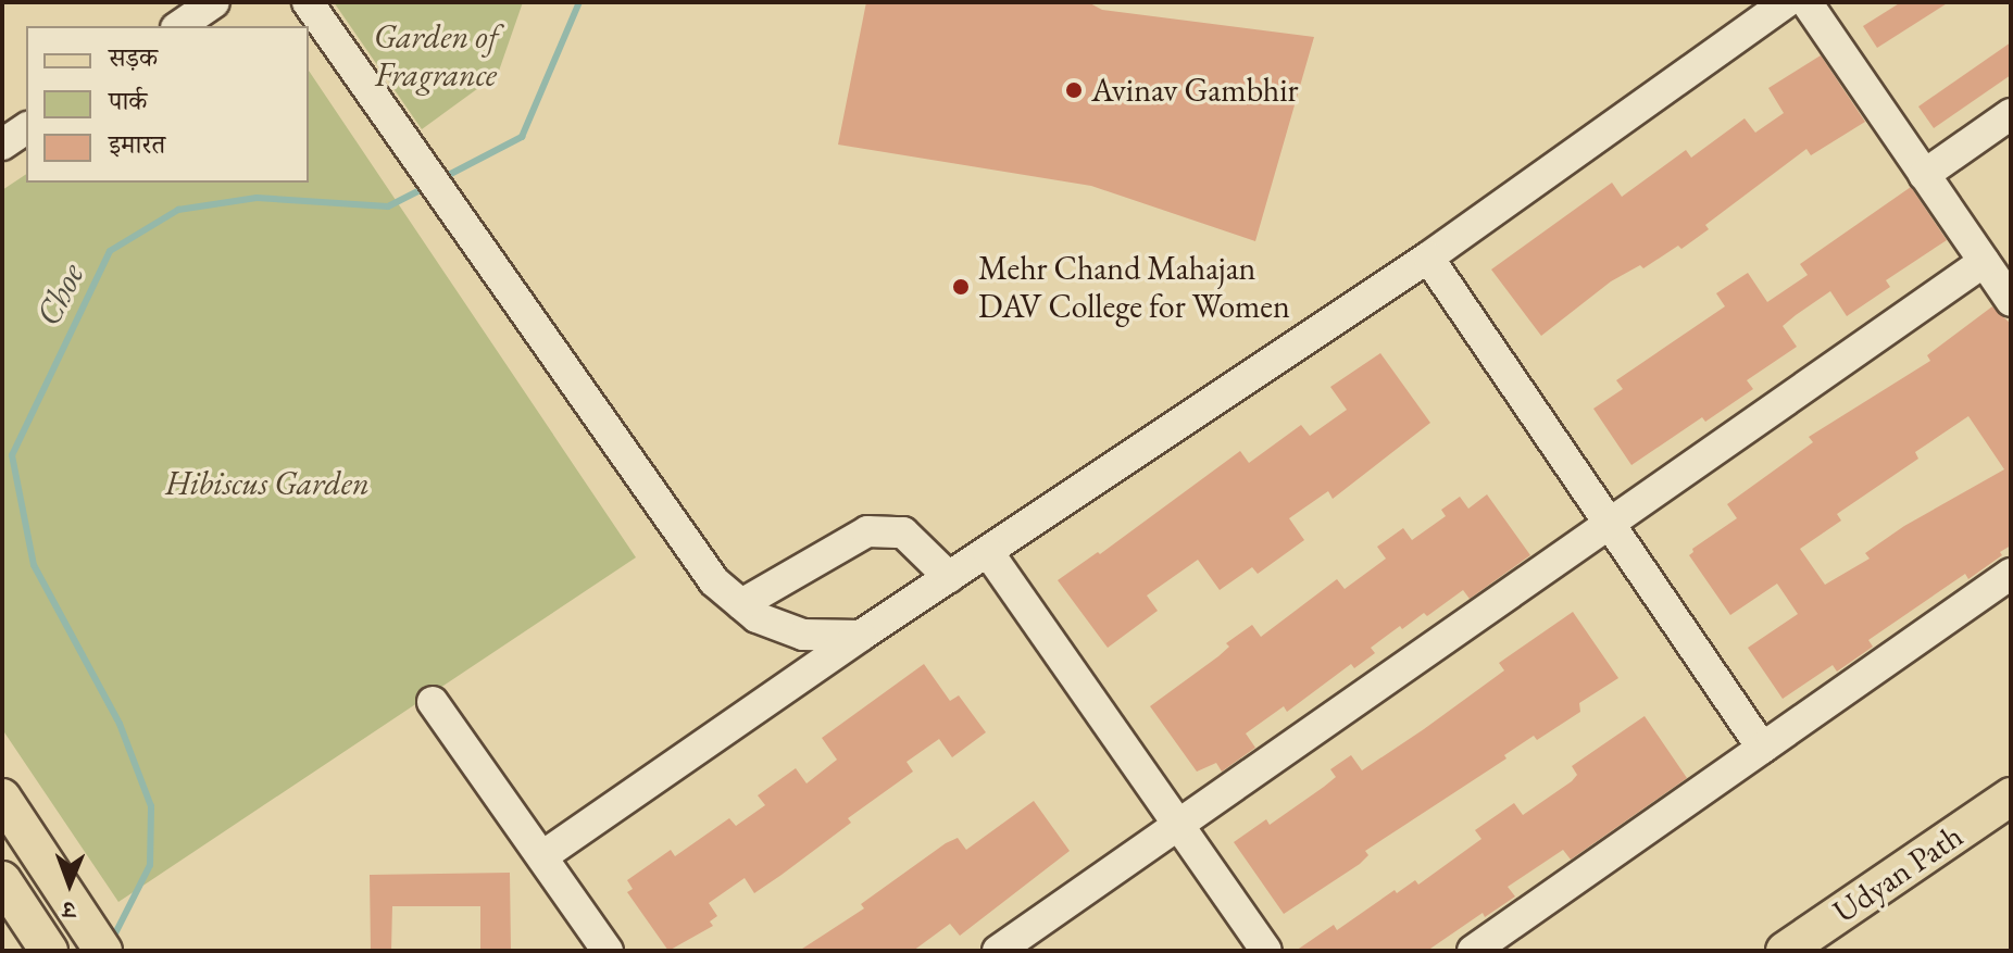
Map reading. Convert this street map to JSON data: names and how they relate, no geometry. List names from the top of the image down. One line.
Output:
{"streets":{"main road":["Udyan Path"]},"water":["Choe"],"parks":["Garden of Fragrance","Hibiscus Garden"],"places":["Avinav Gambhir","Mehr Chand Mahajan DAV College for Women"],"legend":["सड़क","पार्क","इमारत"],"north":"bottom"}
